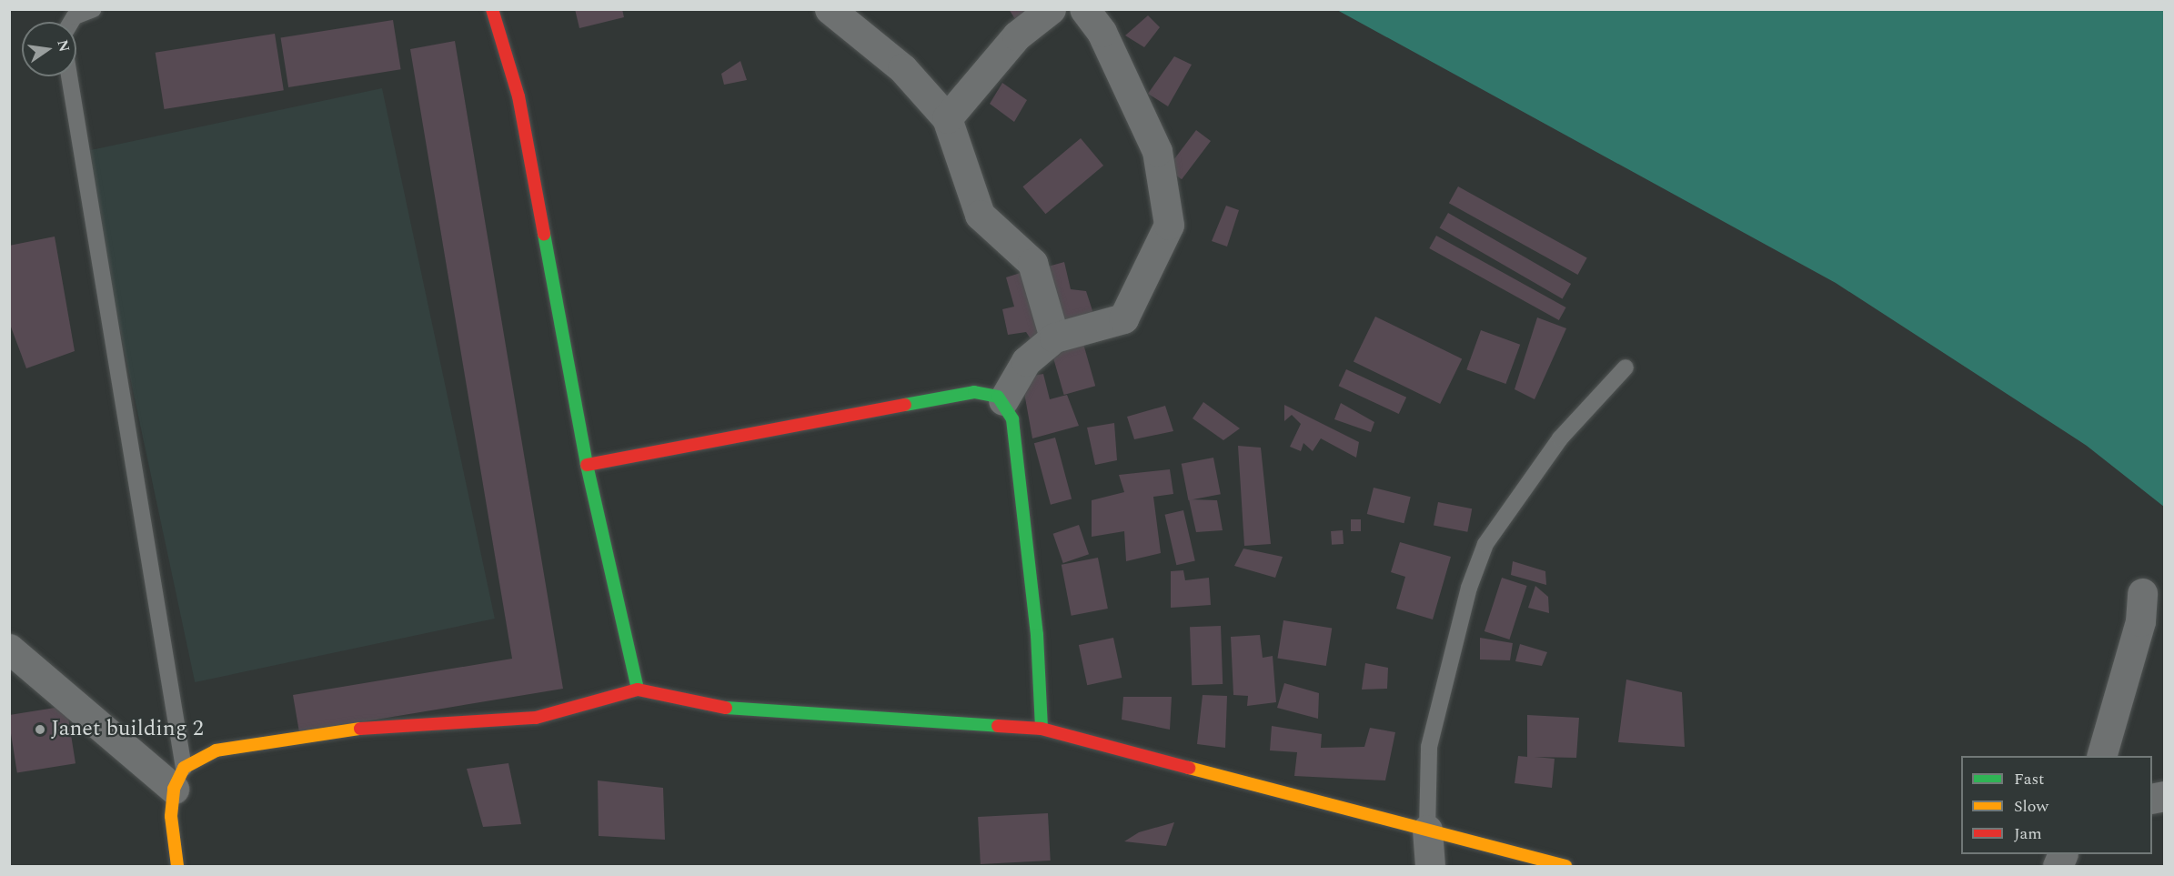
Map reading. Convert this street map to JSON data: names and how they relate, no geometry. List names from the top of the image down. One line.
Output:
{"places":["Janet building 2"],"legend":["Fast","Slow","Jam"],"north":"right"}
